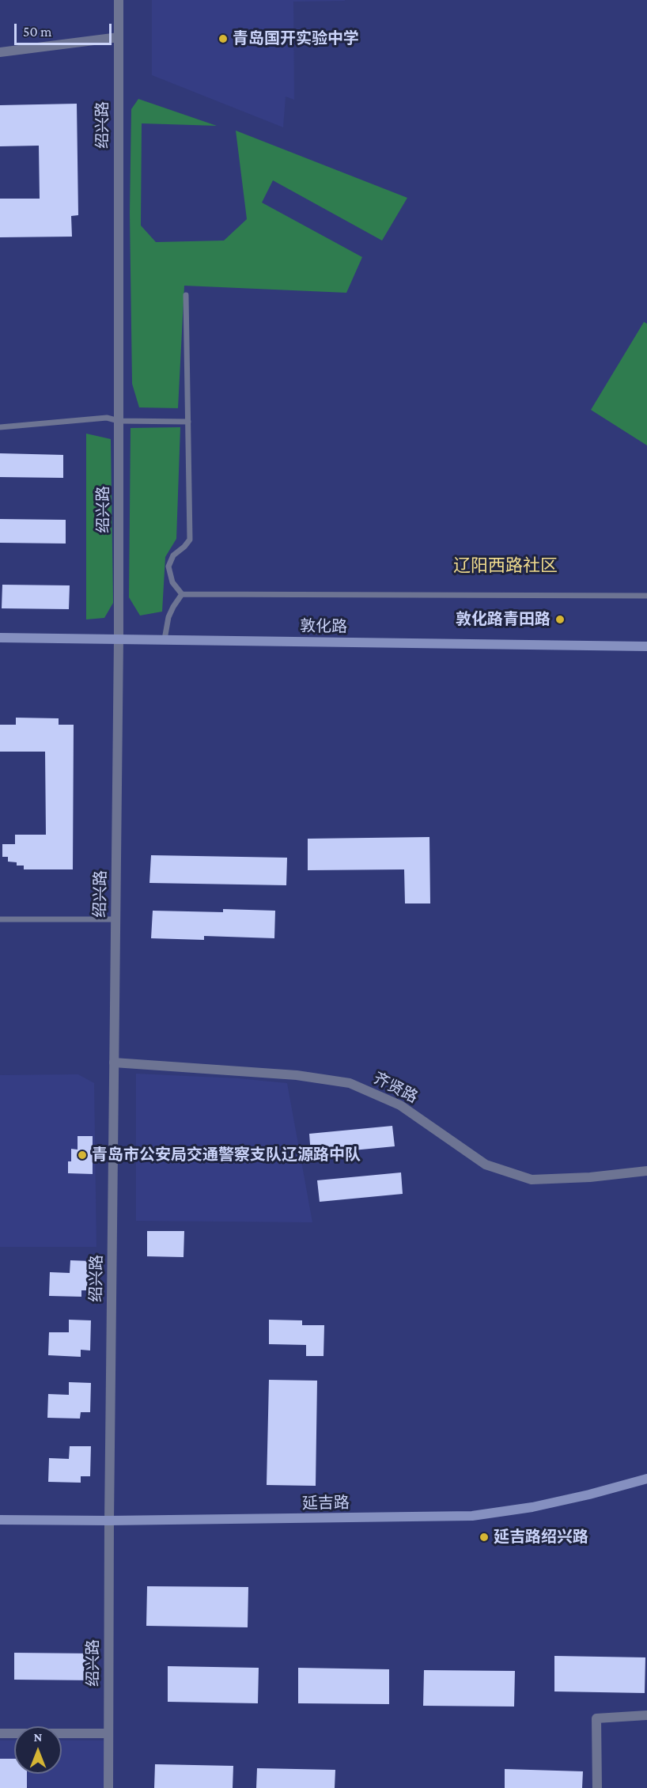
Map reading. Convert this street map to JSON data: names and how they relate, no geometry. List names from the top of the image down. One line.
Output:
{"streets":{"main road":["敦化路","延吉路"],"street":["绍兴路","齐贤路"]},"crossings":[["绍兴路","敦化路"],["绍兴路","齐贤路"],["绍兴路","延吉路"]],"districts":["辽阳西路社区"],"places":["青岛国开实验中学","敦化路青田路","青岛市公安局交通警察支队辽源路中队","延吉路绍兴路"],"scale_bar":"50 m","north":"top"}
